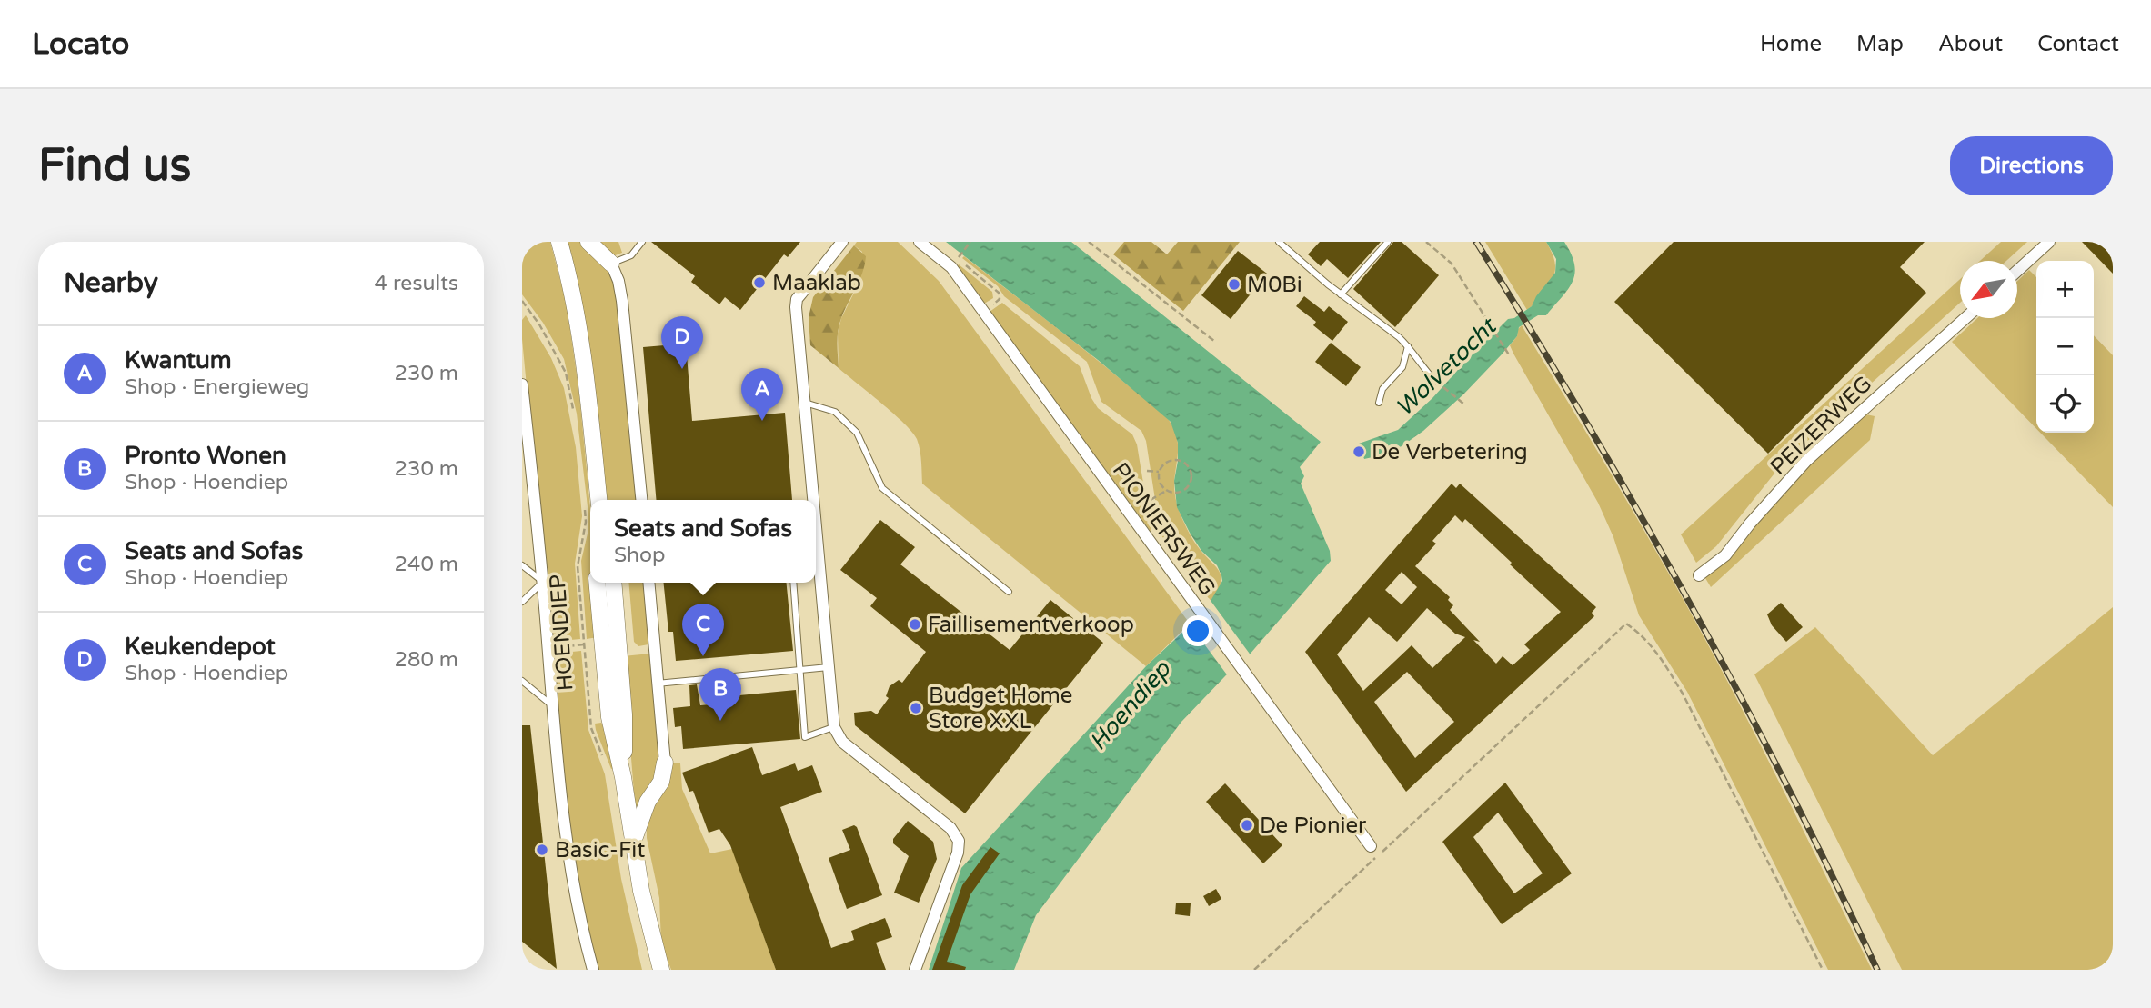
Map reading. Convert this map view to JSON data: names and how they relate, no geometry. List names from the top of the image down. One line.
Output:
{"streets":{"main road":["HOENDIEP"],"street":["PEIZERWEG","PIONIERSWEG"]},"water":["Wolvetocht","Hoendiep"],"places":["Maaklab","M0Bi","De Verbetering","Faillisementverkoop","Budget Home Store XXL","De Pionier","Basic-Fit"],"north":"bottom left","page":{"header":"Locato","nav":["Home","Map","About","Contact"],"buttons":"Directions","title":"Find us","heading":["Nearby","4 results"],"map_buttons":["+","−"],"pins":["D","A","C","B"],"list":[{"mark":"A","name":"Kwantum","note":"Shop · Energieweg","value":"230 m"},{"mark":"B","name":"Pronto Wonen","note":"Shop · Hoendiep","value":"230 m"},{"mark":"C","name":"Seats and Sofas","note":"Shop · Hoendiep","value":"240 m"},{"mark":"D","name":"Keukendepot","note":"Shop · Hoendiep","value":"280 m"}],"popup":["Seats and Sofas","Shop"]}}
